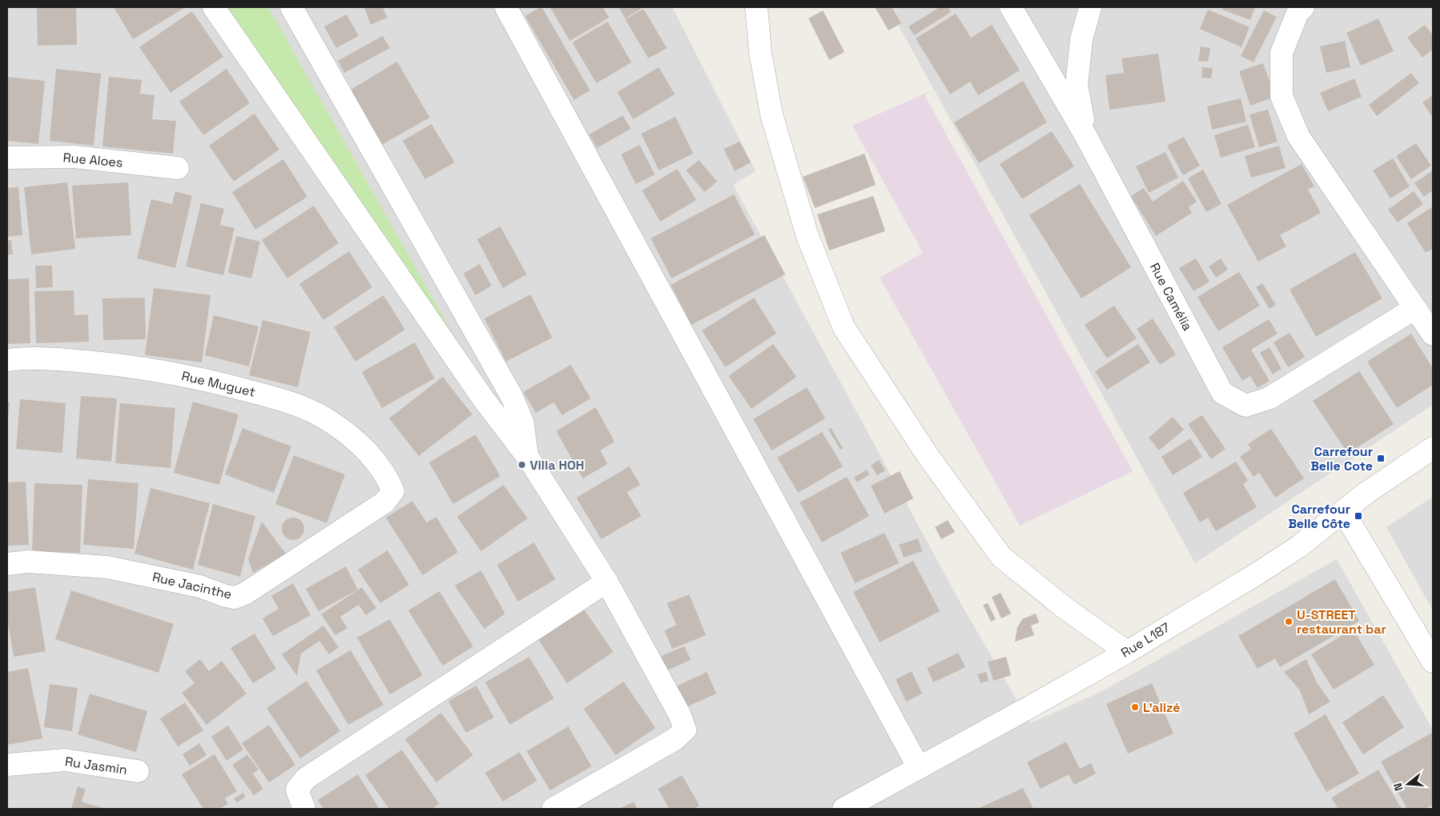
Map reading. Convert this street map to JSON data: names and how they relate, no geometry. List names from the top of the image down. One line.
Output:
{"streets":{"street":["Rue Aloes","Rue Camélia","Rue Muguet","Rue Jacinthe","Rue L187","Ru Jasmin"]},"crossings":[["Rue Muguet","Rue Jacinthe"]],"places":{"transit":["Carrefour Belle Cote","Carrefour Belle Côte"],"other":["Villa HOH","U-STREET restaurant bar","L'alizé"]},"north":"left"}
